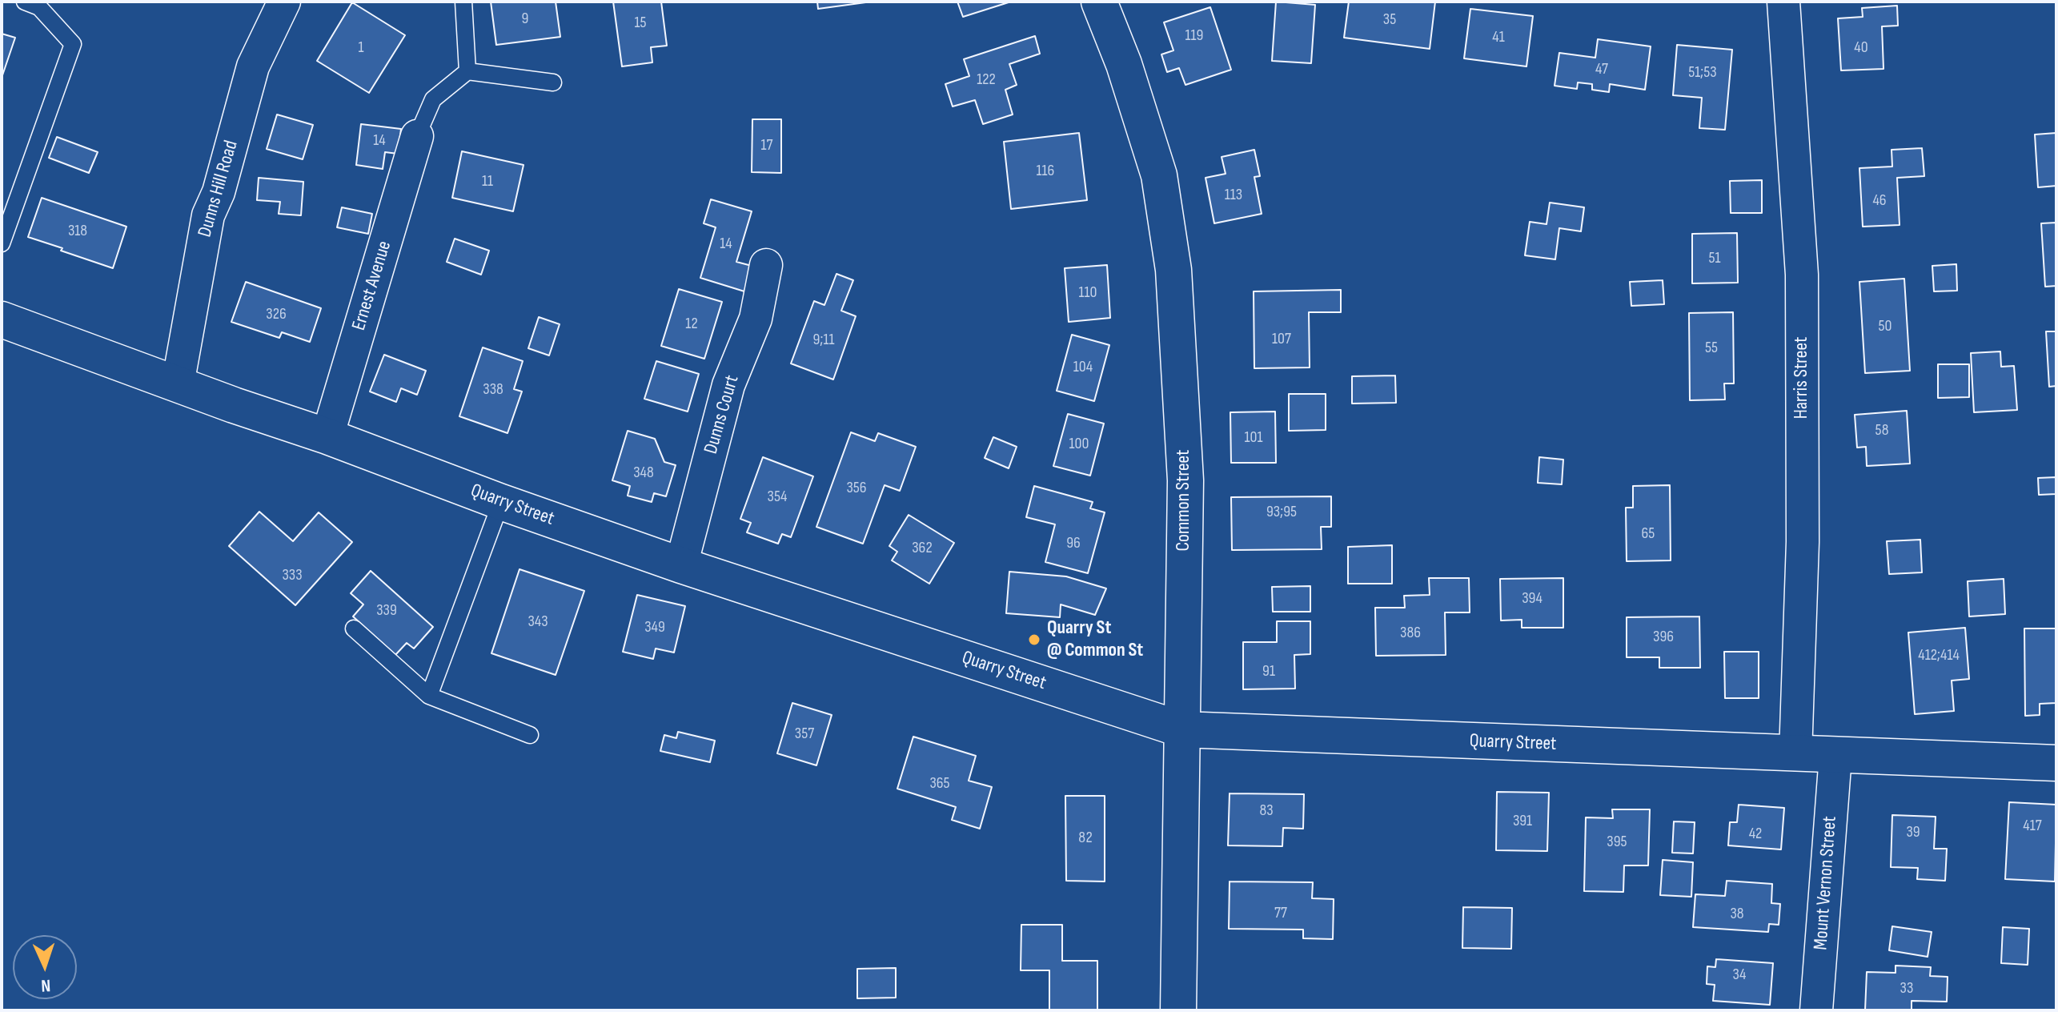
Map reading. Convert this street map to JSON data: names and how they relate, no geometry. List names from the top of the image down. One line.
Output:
{"streets":{"main road":["Common Street","Quarry Street"],"street":["Dunns Hill Road","Ernest Avenue","Harris Street","Dunns Court","Mount Vernon Street"]},"crossings":[["Dunns Hill Road","Quarry Street"],["Ernest Avenue","Quarry Street"],["Harris Street","Quarry Street"],["Dunns Court","Quarry Street"],["Common Street","Quarry Street"],["Quarry Street","Mount Vernon Street"]],"places":["Quarry St @ Common St"],"house_numbers":["9","35","15","119","41","1","40","47","51;53","122","14","17","116","11","113","46","318","14","51","110","326","12","50","107","9;11","55","104","338","58","101","100","348","356","354","93;95","65","96","362","333","394","339","343","349","386","396","412;414","91","357","365","83","391","417","39","42","82","395","77","38","34","33"],"north":"bottom"}
